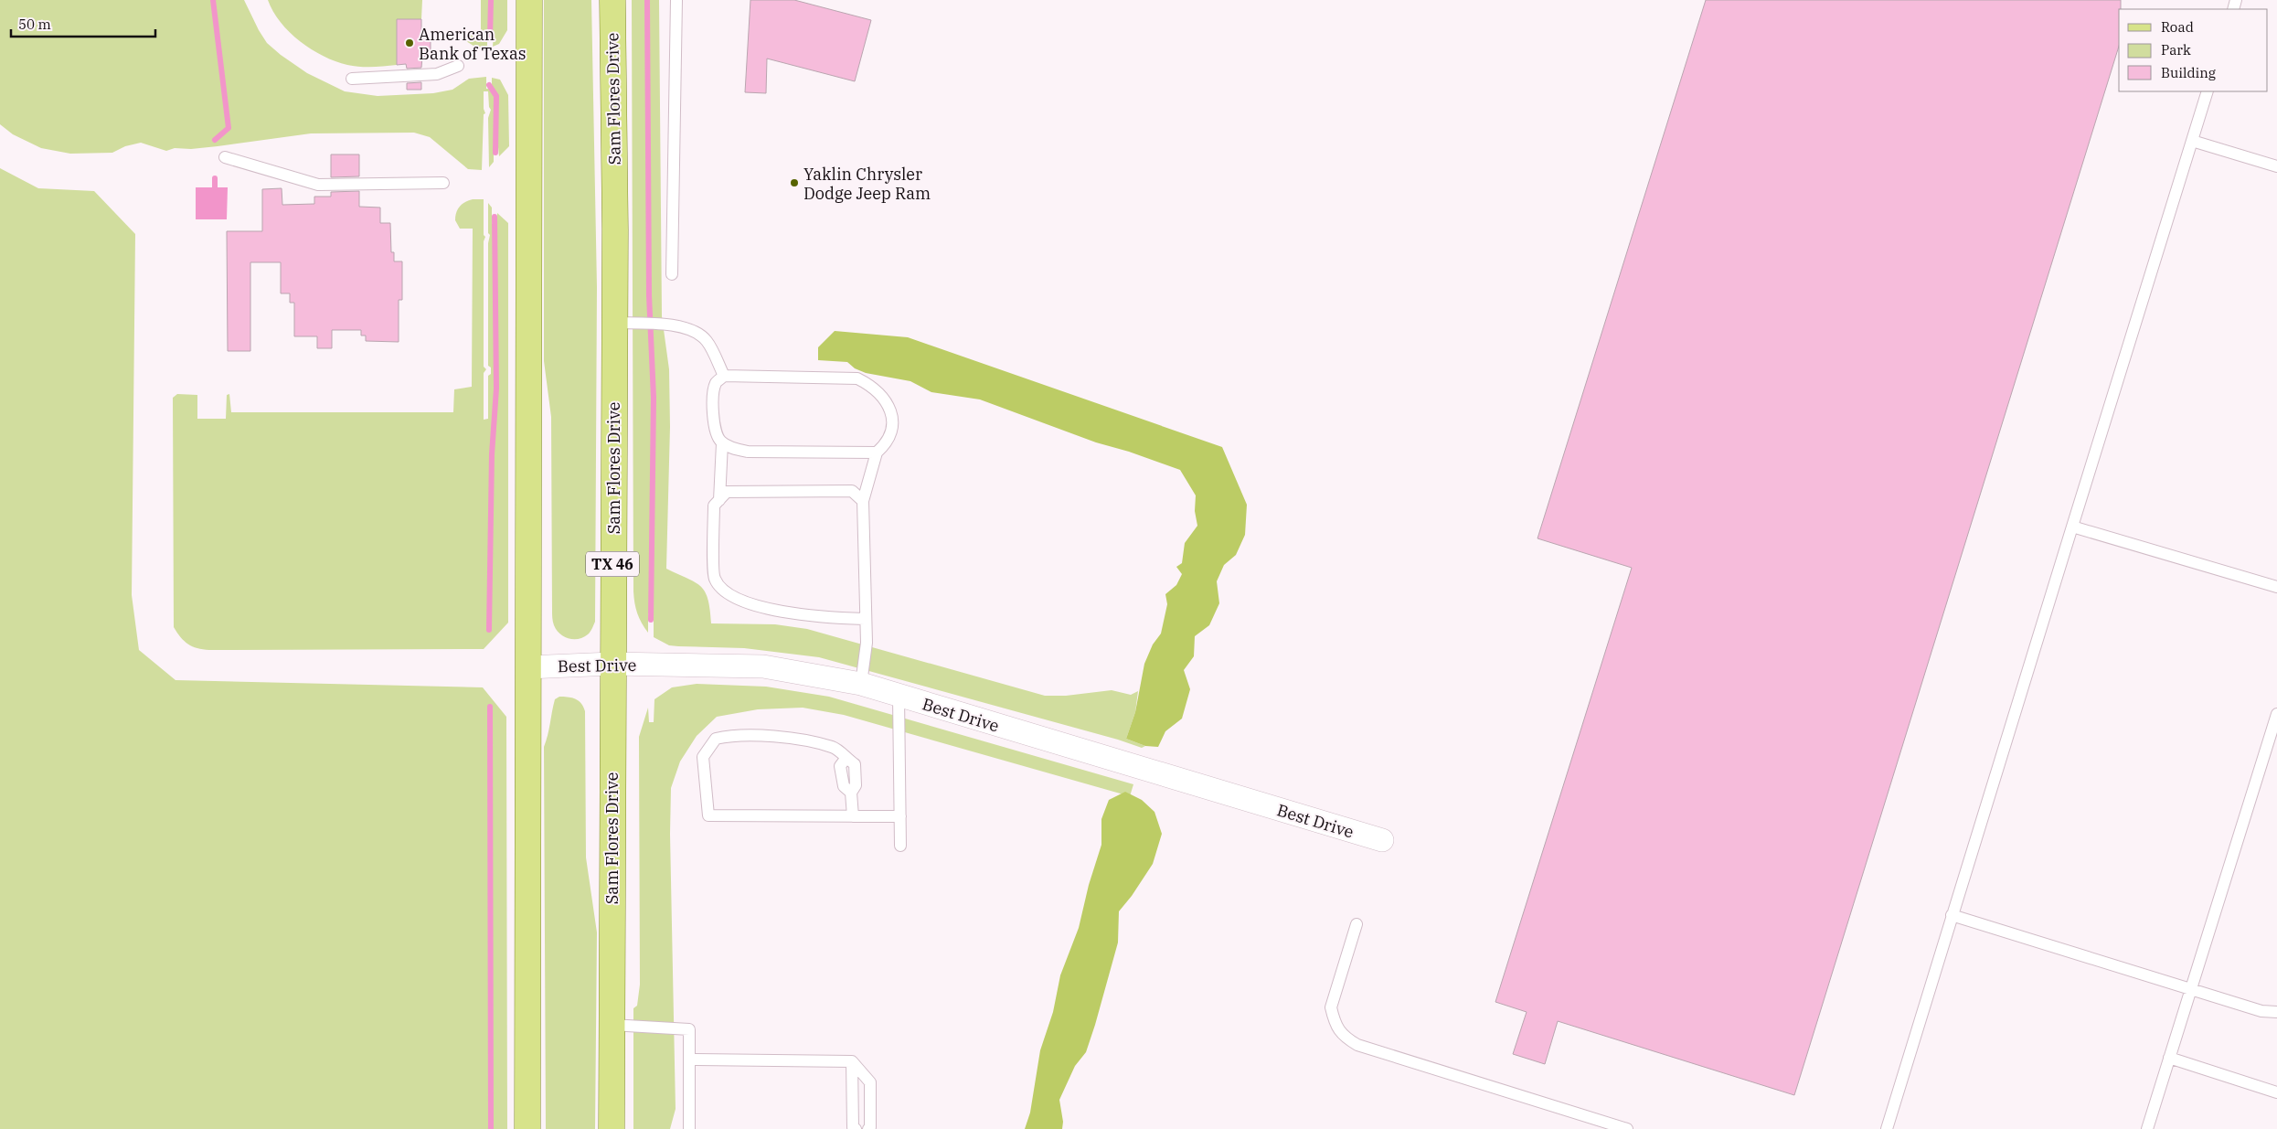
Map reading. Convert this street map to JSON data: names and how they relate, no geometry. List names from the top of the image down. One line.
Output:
{"streets":{"main road":["Sam Flores Drive","TX 46"],"street":["Best Drive"]},"crossings":[["Sam Flores Drive","Best Drive"]],"places":["American Bank of Texas","Yaklin Chrysler Dodge Jeep Ram"],"legend":["Road","Park","Building"],"scale_bar":"50 m"}
